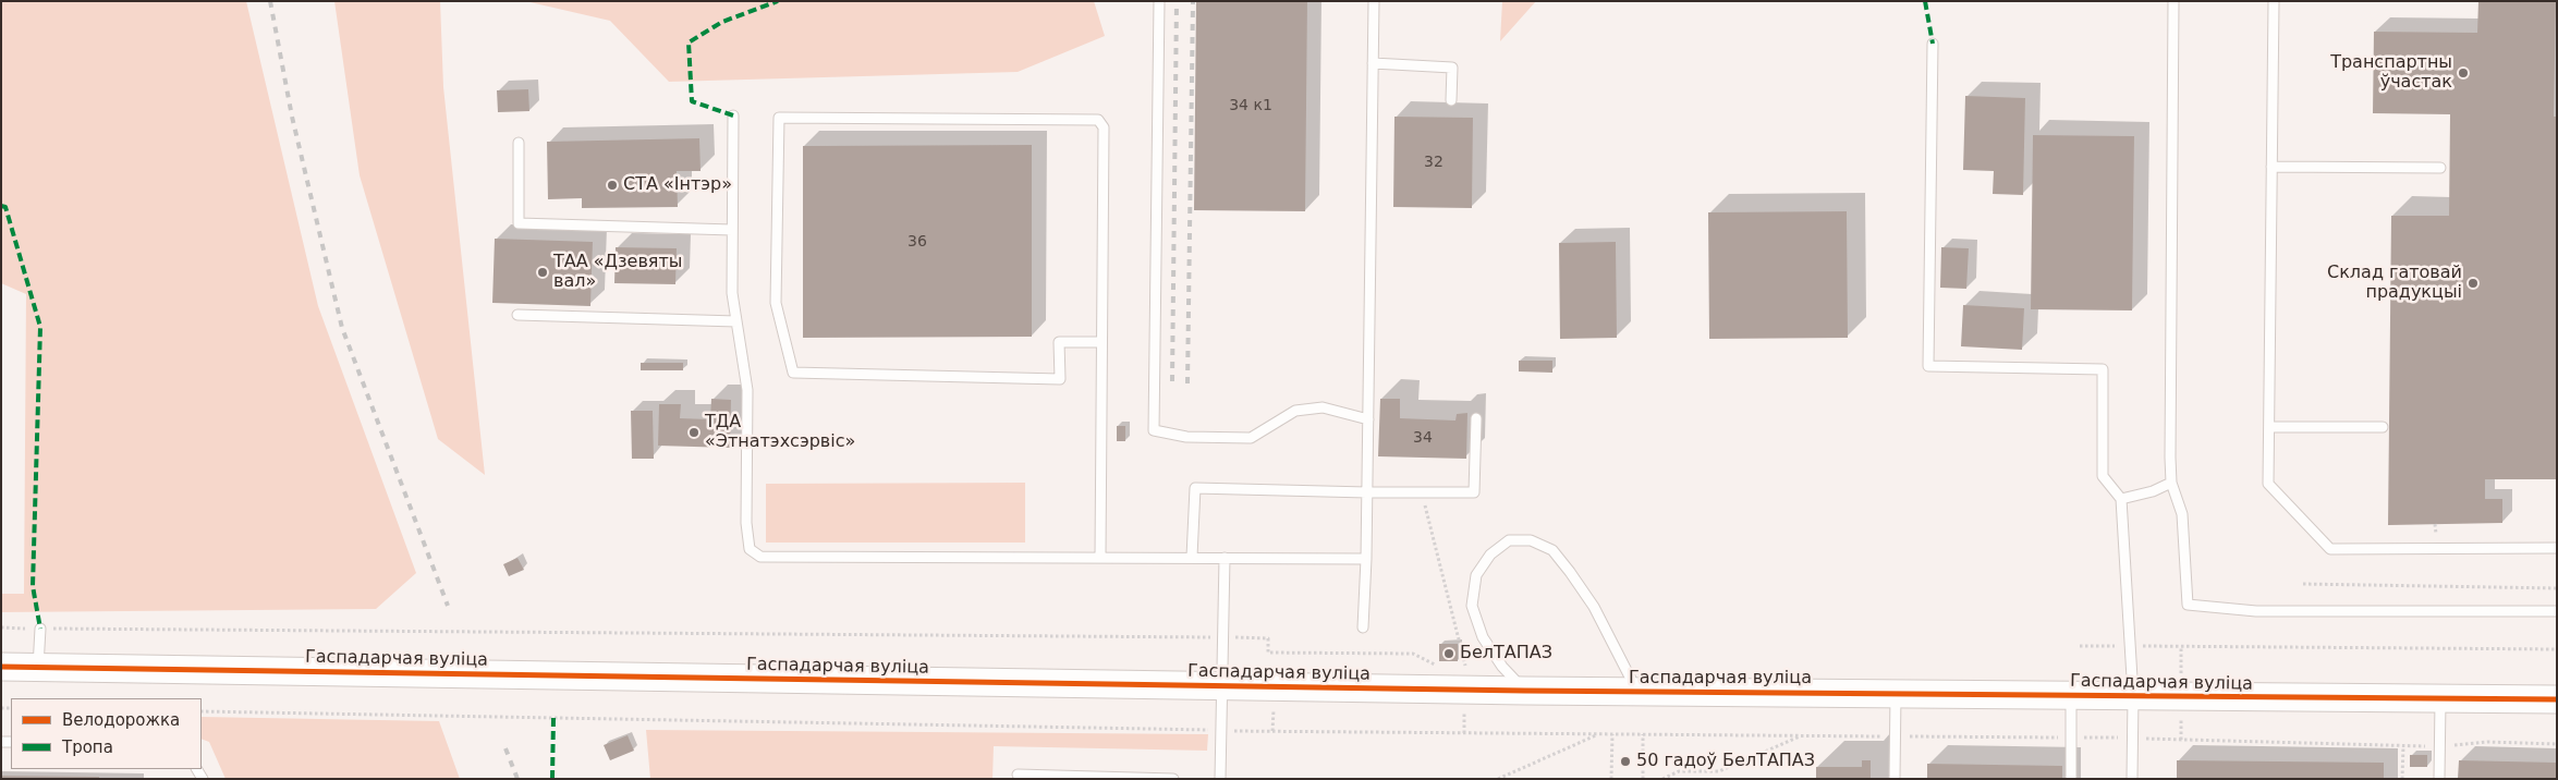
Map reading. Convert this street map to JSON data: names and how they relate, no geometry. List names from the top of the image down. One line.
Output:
{"streets":{"street":["Гаспадарчая вуліца"]},"places":["Транспартны ўчастак","СТА «Інтэр»","ТАА «Дзевяты вал»","Склад гатовай прадукцыі","ТДА «Этнатэхсэрвіс»","БелТАПАЗ","50 гадоў БелТАПАЗ"],"house_numbers":["34 к1","32","36","34"],"legend":["Велодорожка","Тропа"]}
